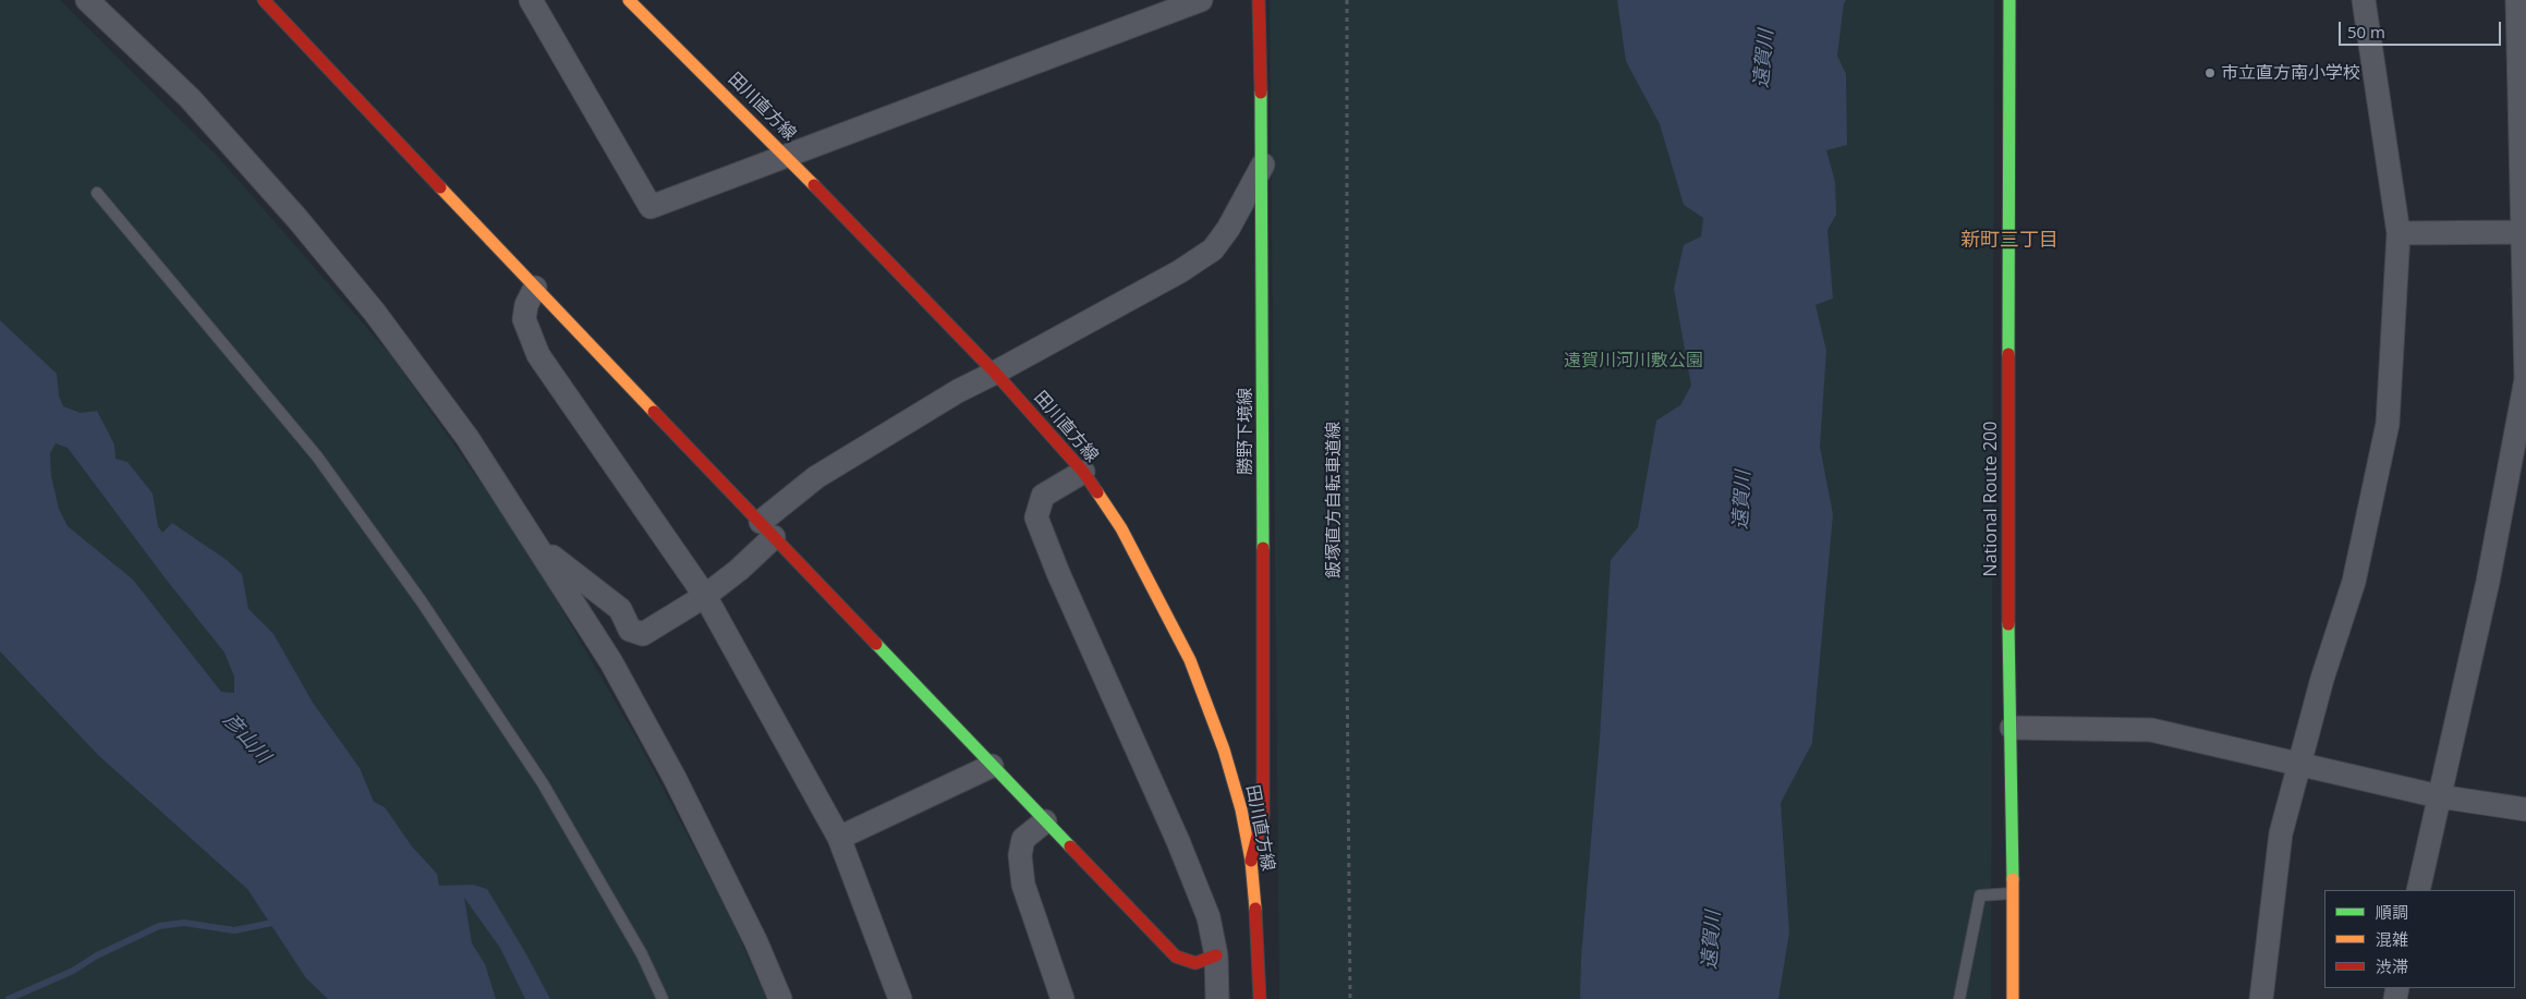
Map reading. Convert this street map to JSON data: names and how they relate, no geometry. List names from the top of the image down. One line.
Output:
{"streets":{"main road":["田川直方線","勝野下境線","National Route 200"],"path":["飯塚直方自転車道線"]},"crossings":[["田川直方線","勝野下境線"]],"districts":["新町三丁目"],"water":["遠賀川","彦山川"],"parks":["遠賀川河川敷公園"],"places":["市立直方南小学校"],"legend":["順調","混雑","渋滞"],"scale_bar":"50 m"}
